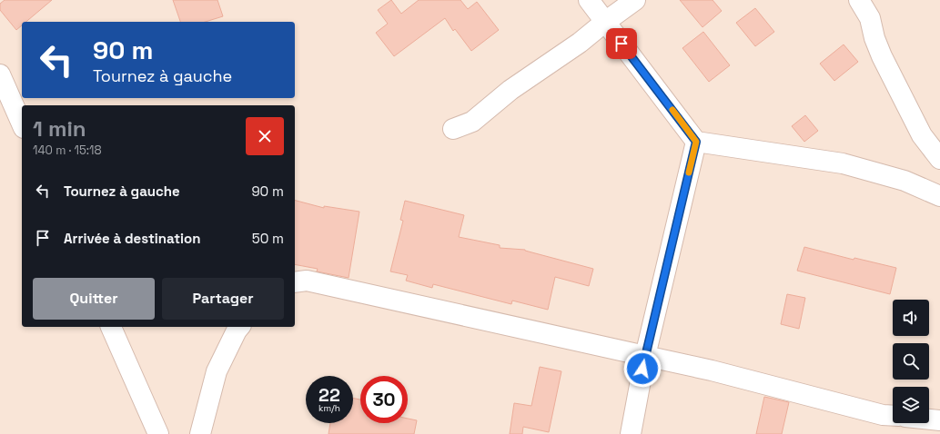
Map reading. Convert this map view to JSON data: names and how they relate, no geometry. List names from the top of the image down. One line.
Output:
{"page":{"turn":["90 m","Tournez à gauche"],"heading":["1 min","140 m · 15:18"],"list":[{"name":"Tournez à gauche","value":"90 m"},{"name":"Arrivée à destination","value":"50 m"}],"buttons":["Quitter","Partager"],"speed":"22 km/h","limit":"30"}}
